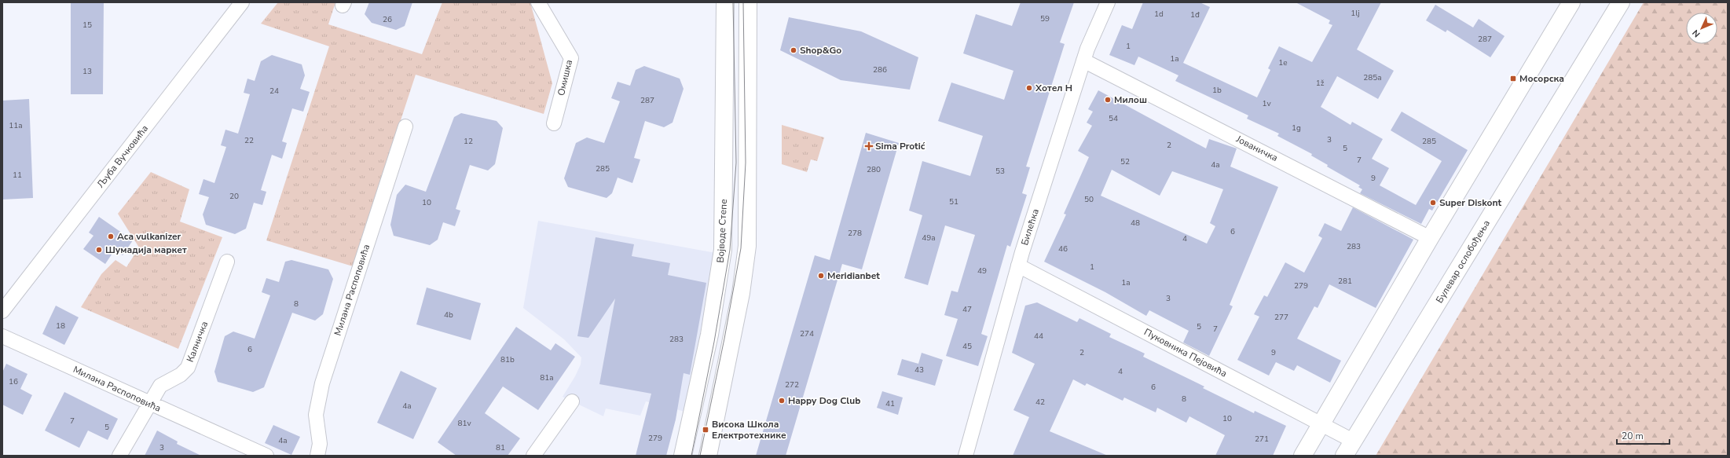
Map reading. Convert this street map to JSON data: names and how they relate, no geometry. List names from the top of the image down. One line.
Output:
{"streets":{"main road":["Војводе Степе","Булевар ослобођења"],"street":["Омишка","Јованичка","Љуба Вучковића","Билећка","Милана Распоповића","Калничка","Пуковника Пејовића"]},"crossings":[["Јованичка","Билећка"],["Билећка","Пуковника Пејовића"],["Булевар ослобођења","Пуковника Пејовића"],["Милана Распоповића","Калничка"]],"places":{"other":["Shop&Go","Хотел Н","Милош","Super Diskont","Aca vulkanizer","Шумадија маркет","Meridianbet","Happy Dog Club"],"transit":["Мосорска","Висока Школа Електротехнике"],"health":["Sima Protić"]},"house_numbers":["1lj","1d","1đ","59","26","15","287","1","1a","1e","286","13","285a","1ž","1b","24","287","1v","54","11a","1g","3","22","12","285","2","5","7","52","4a","285","280","53","11","9","20","50","51","10","48","6","278","49a","4","283","46","1","49","281","1a","279","3","8","47","4b","277","18","5","7","274","44","283","45","6","2","9","81b","43","4","81a","16","272","6","8","42","41","4a","10","7","81v","5","279","271","4a","3","81"],"scale_bar":"20 m","north":"bottom left"}
